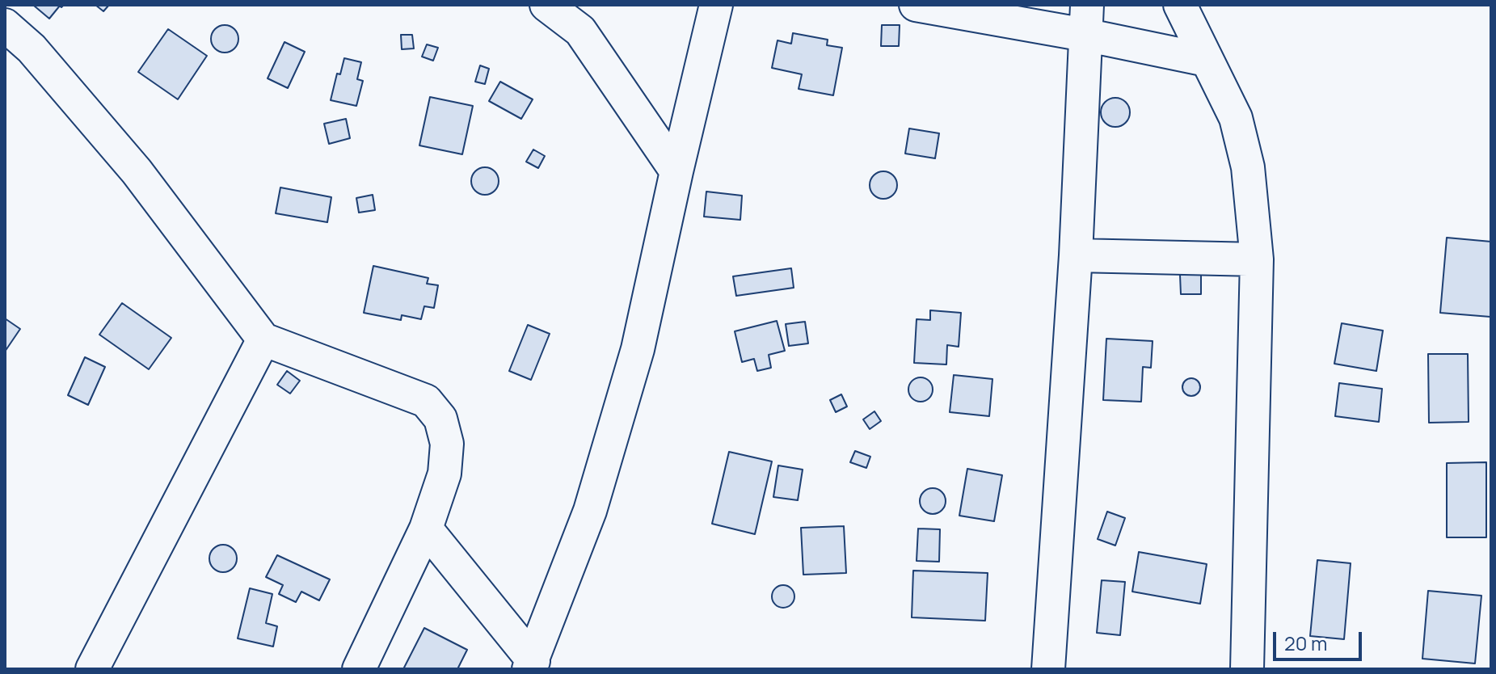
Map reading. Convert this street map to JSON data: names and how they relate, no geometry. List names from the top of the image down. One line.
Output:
{"scale_bar":"20 m"}
